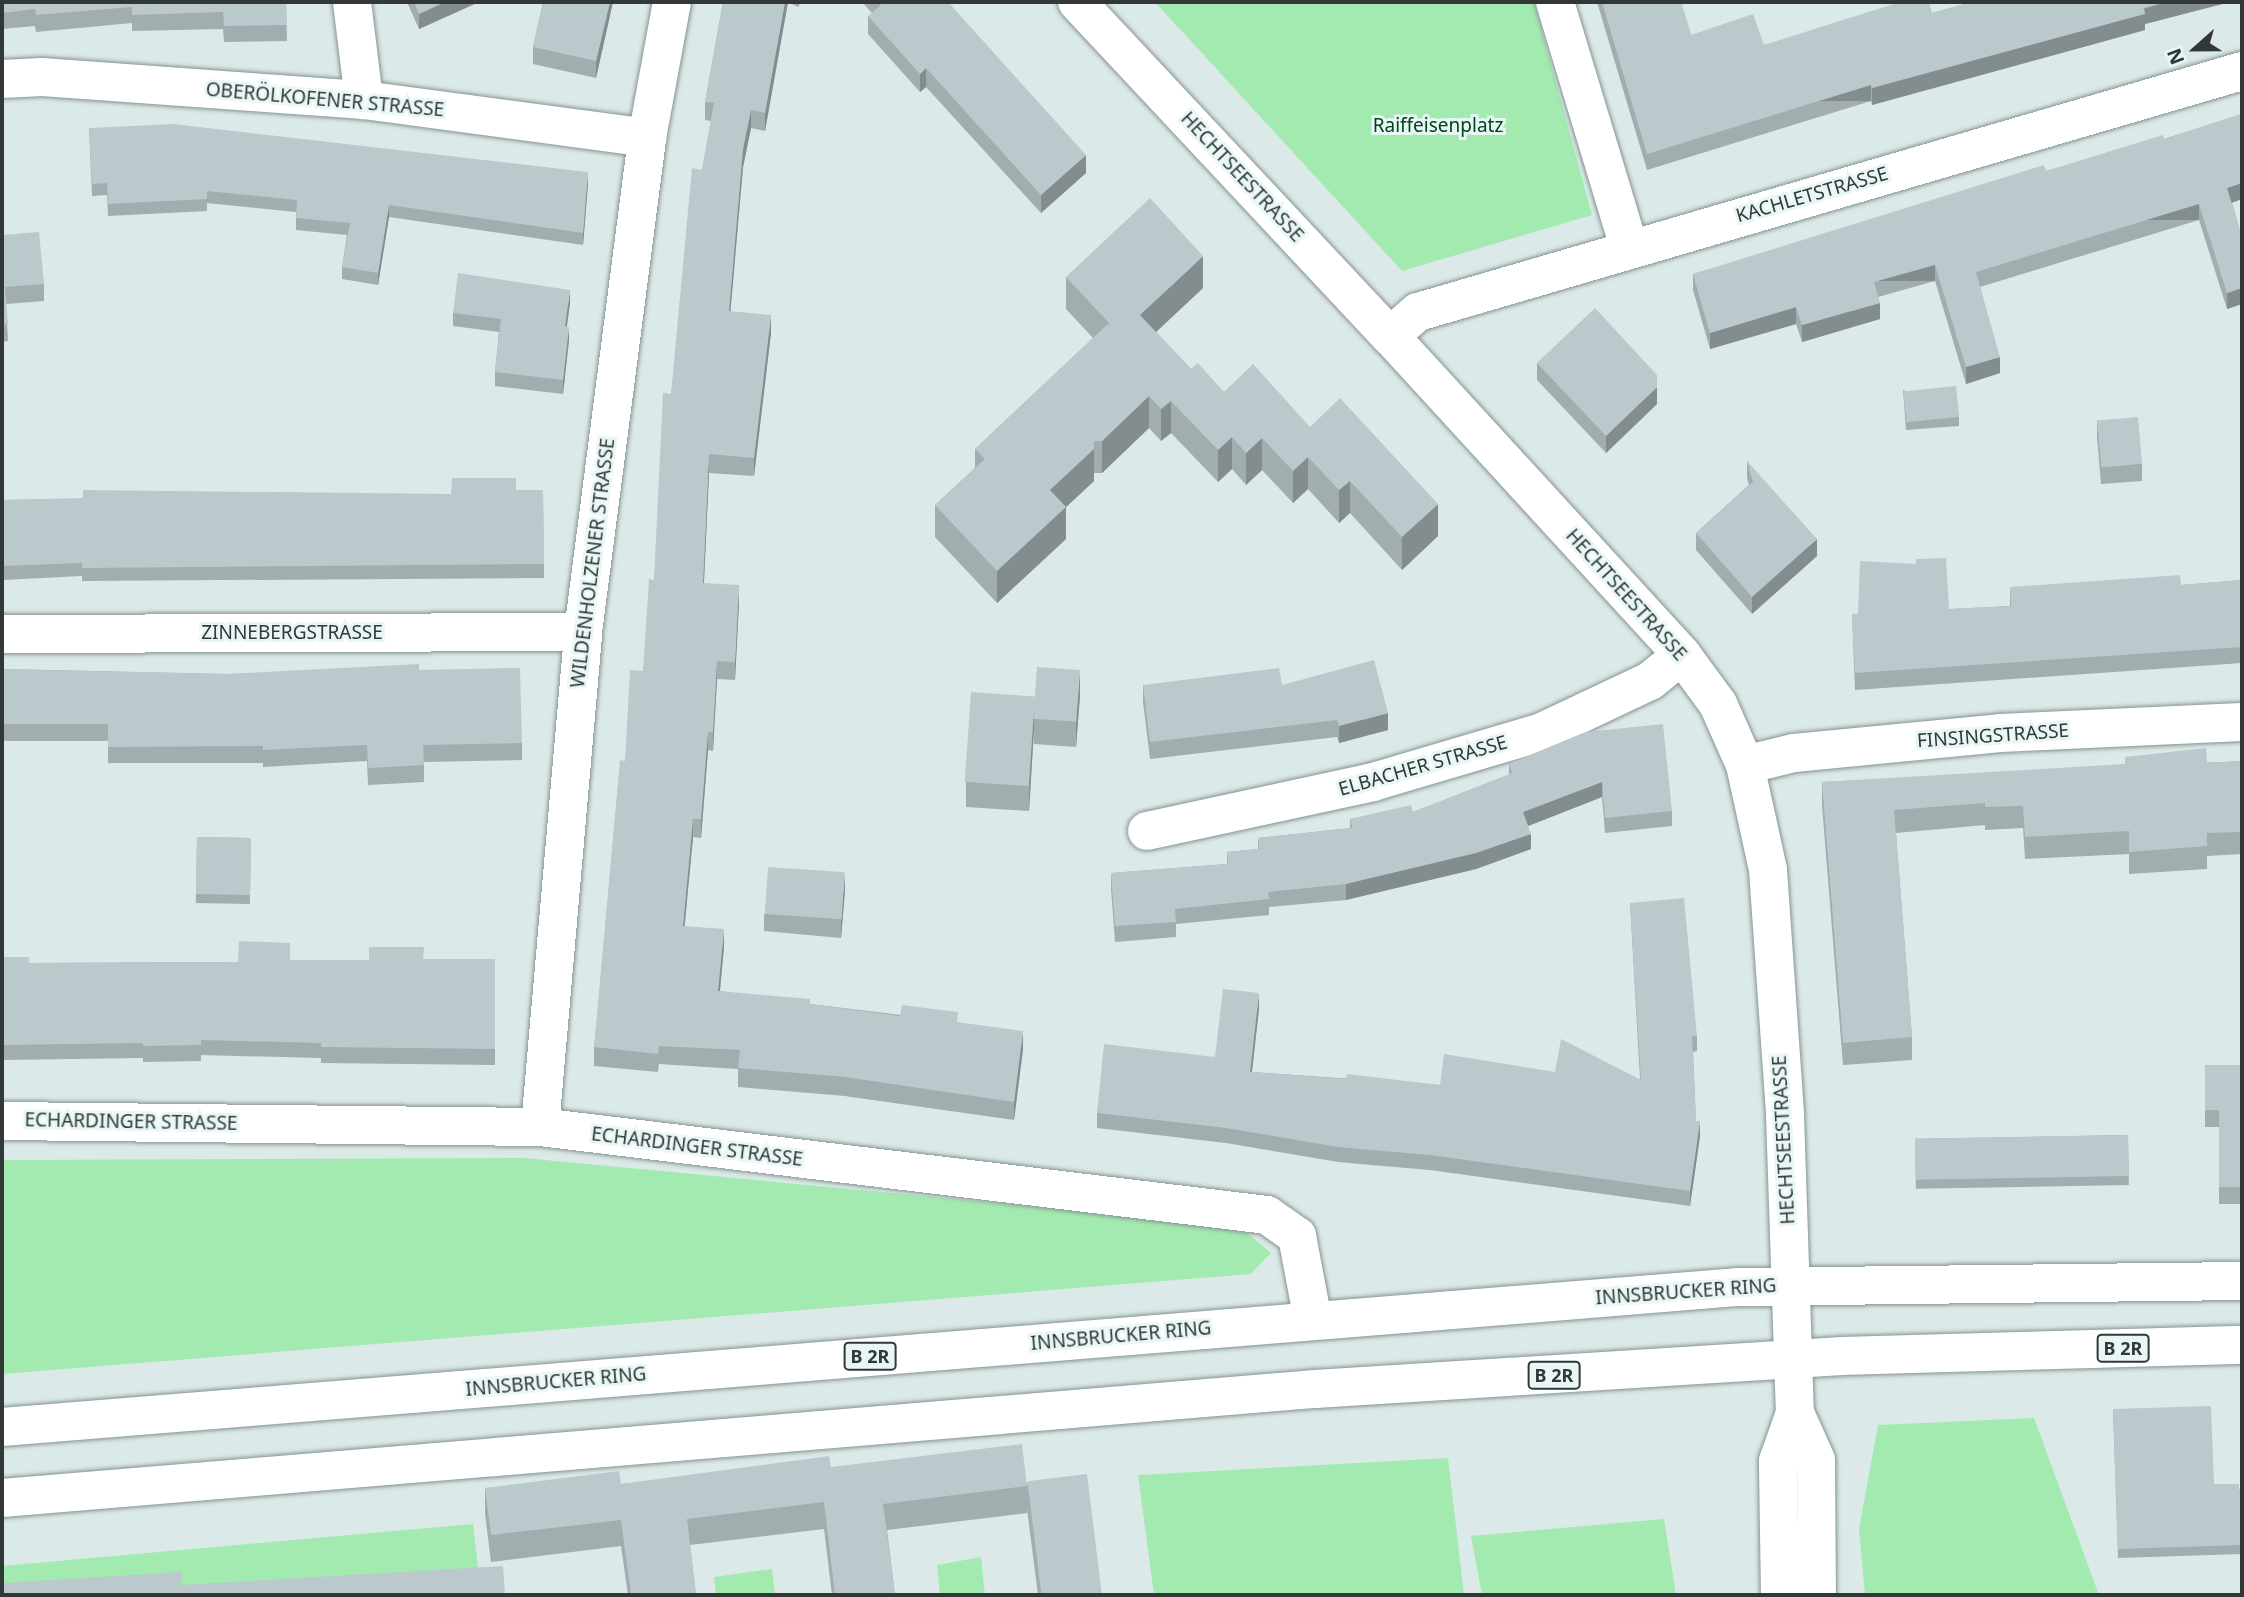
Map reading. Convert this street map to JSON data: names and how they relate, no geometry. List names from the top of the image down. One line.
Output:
{"streets":{"street":["OBERÖLKOFENER STRASSE","HECHTSEESTRASSE","KACHLETSTRASSE","WILDENHOLZENER STRASSE","ZINNEBERGSTRASSE","FINSINGSTRASSE","ELBACHER STRASSE","ECHARDINGER STRASSE","INNSBRUCKER RING","B 2R"]},"crossings":[["OBERÖLKOFENER STRASSE","WILDENHOLZENER STRASSE"],["HECHTSEESTRASSE","KACHLETSTRASSE"],["HECHTSEESTRASSE","FINSINGSTRASSE"],["HECHTSEESTRASSE","ELBACHER STRASSE"],["HECHTSEESTRASSE","INNSBRUCKER RING"],["HECHTSEESTRASSE","B 2R"],["WILDENHOLZENER STRASSE","ZINNEBERGSTRASSE"],["WILDENHOLZENER STRASSE","ECHARDINGER STRASSE"],["ECHARDINGER STRASSE","INNSBRUCKER RING"]],"parks":["Raiffeisenplatz"],"north":"left"}
